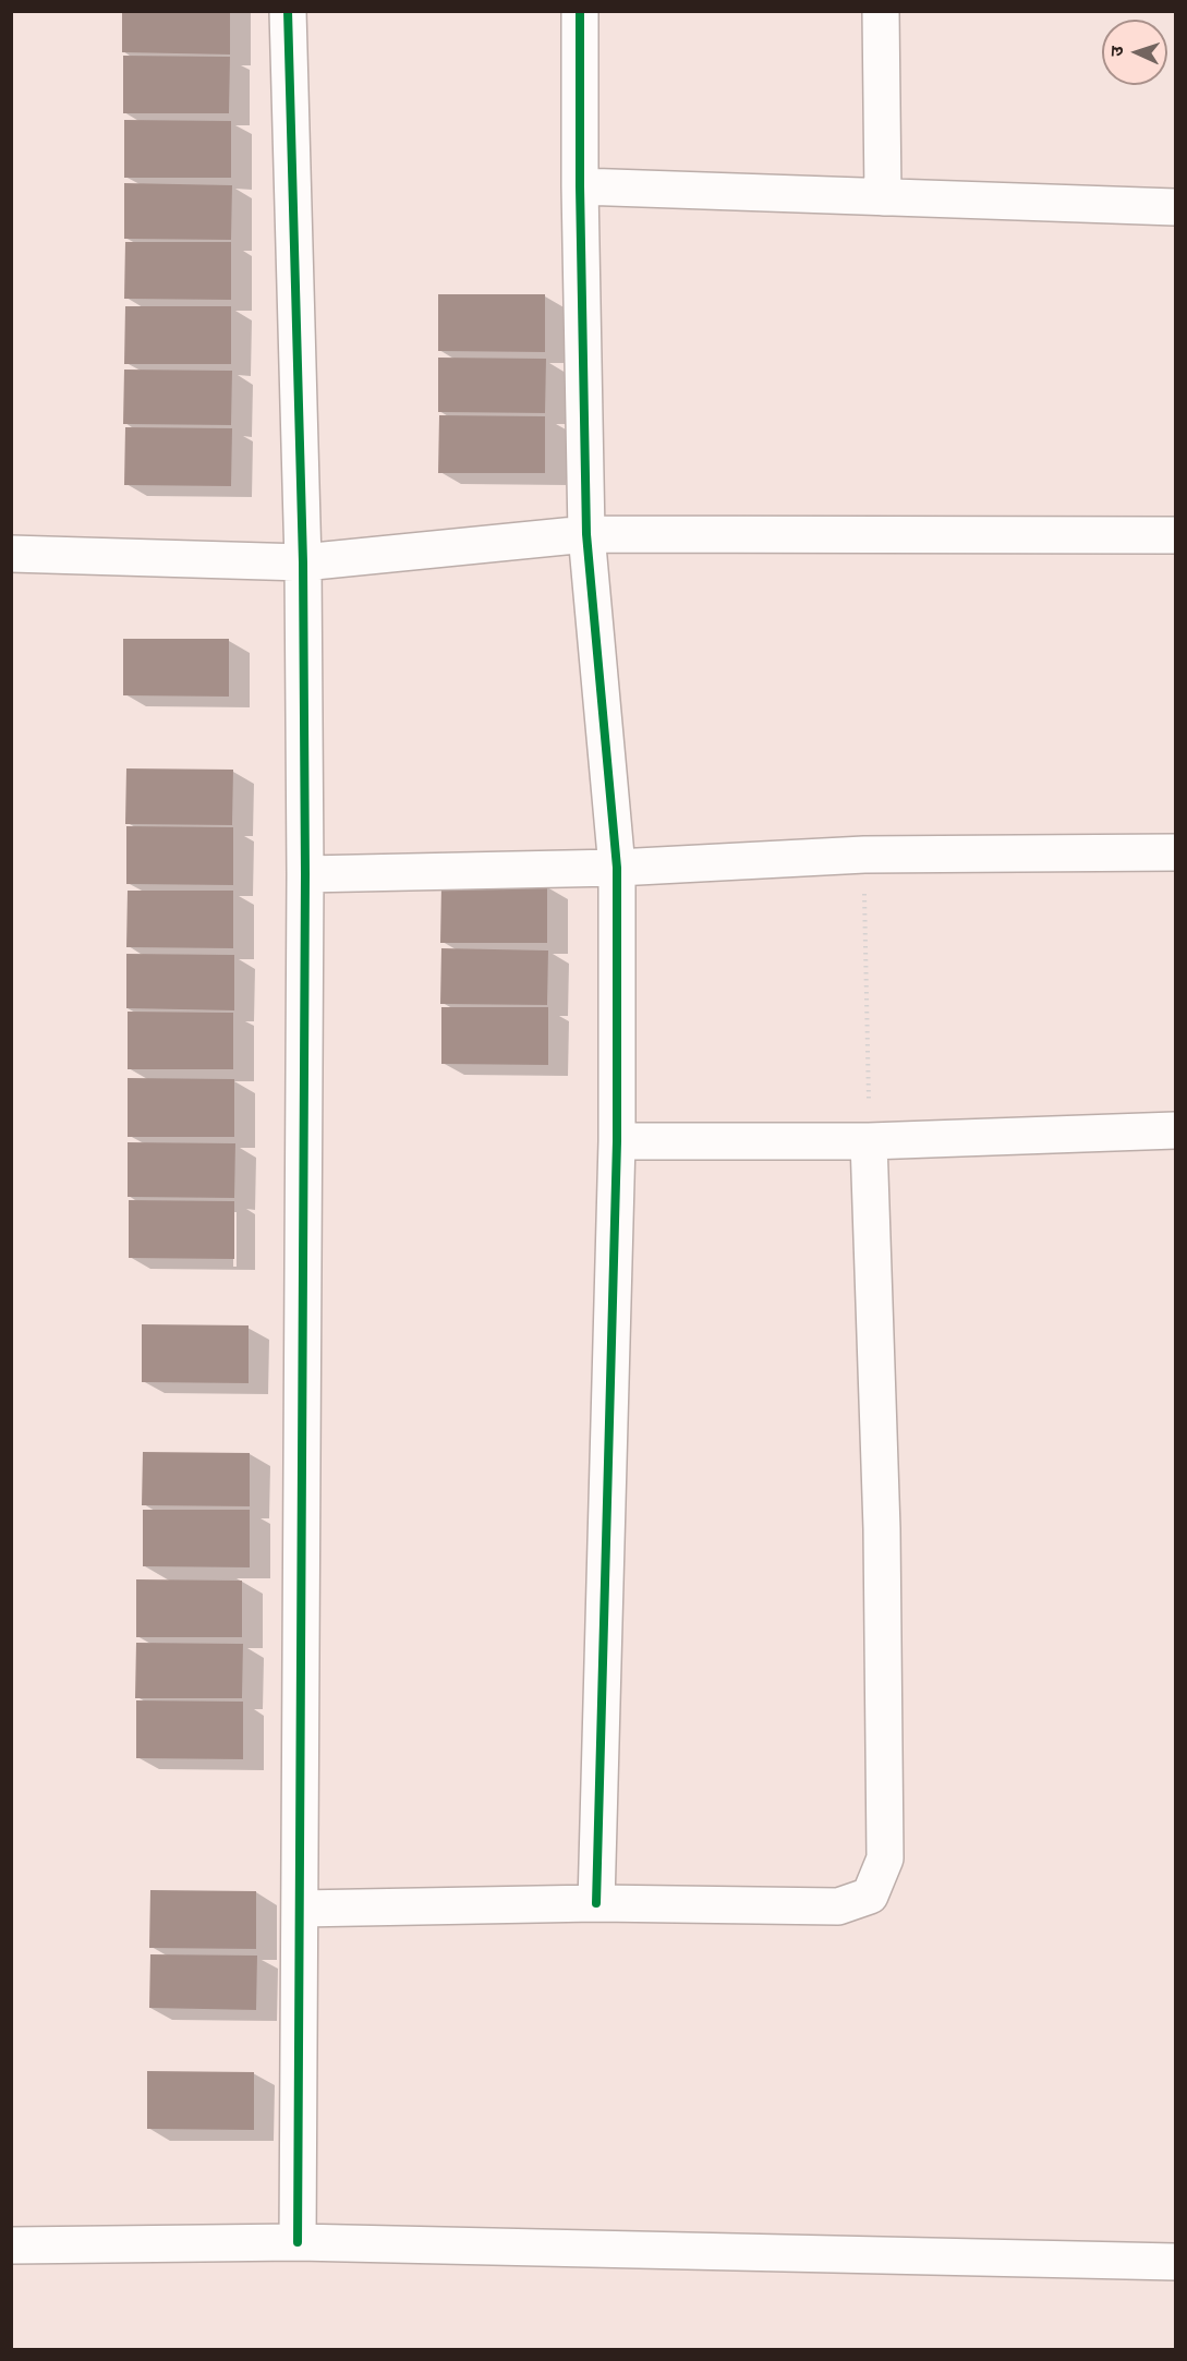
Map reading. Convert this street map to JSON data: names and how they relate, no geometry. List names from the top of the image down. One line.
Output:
{"north":"left"}
